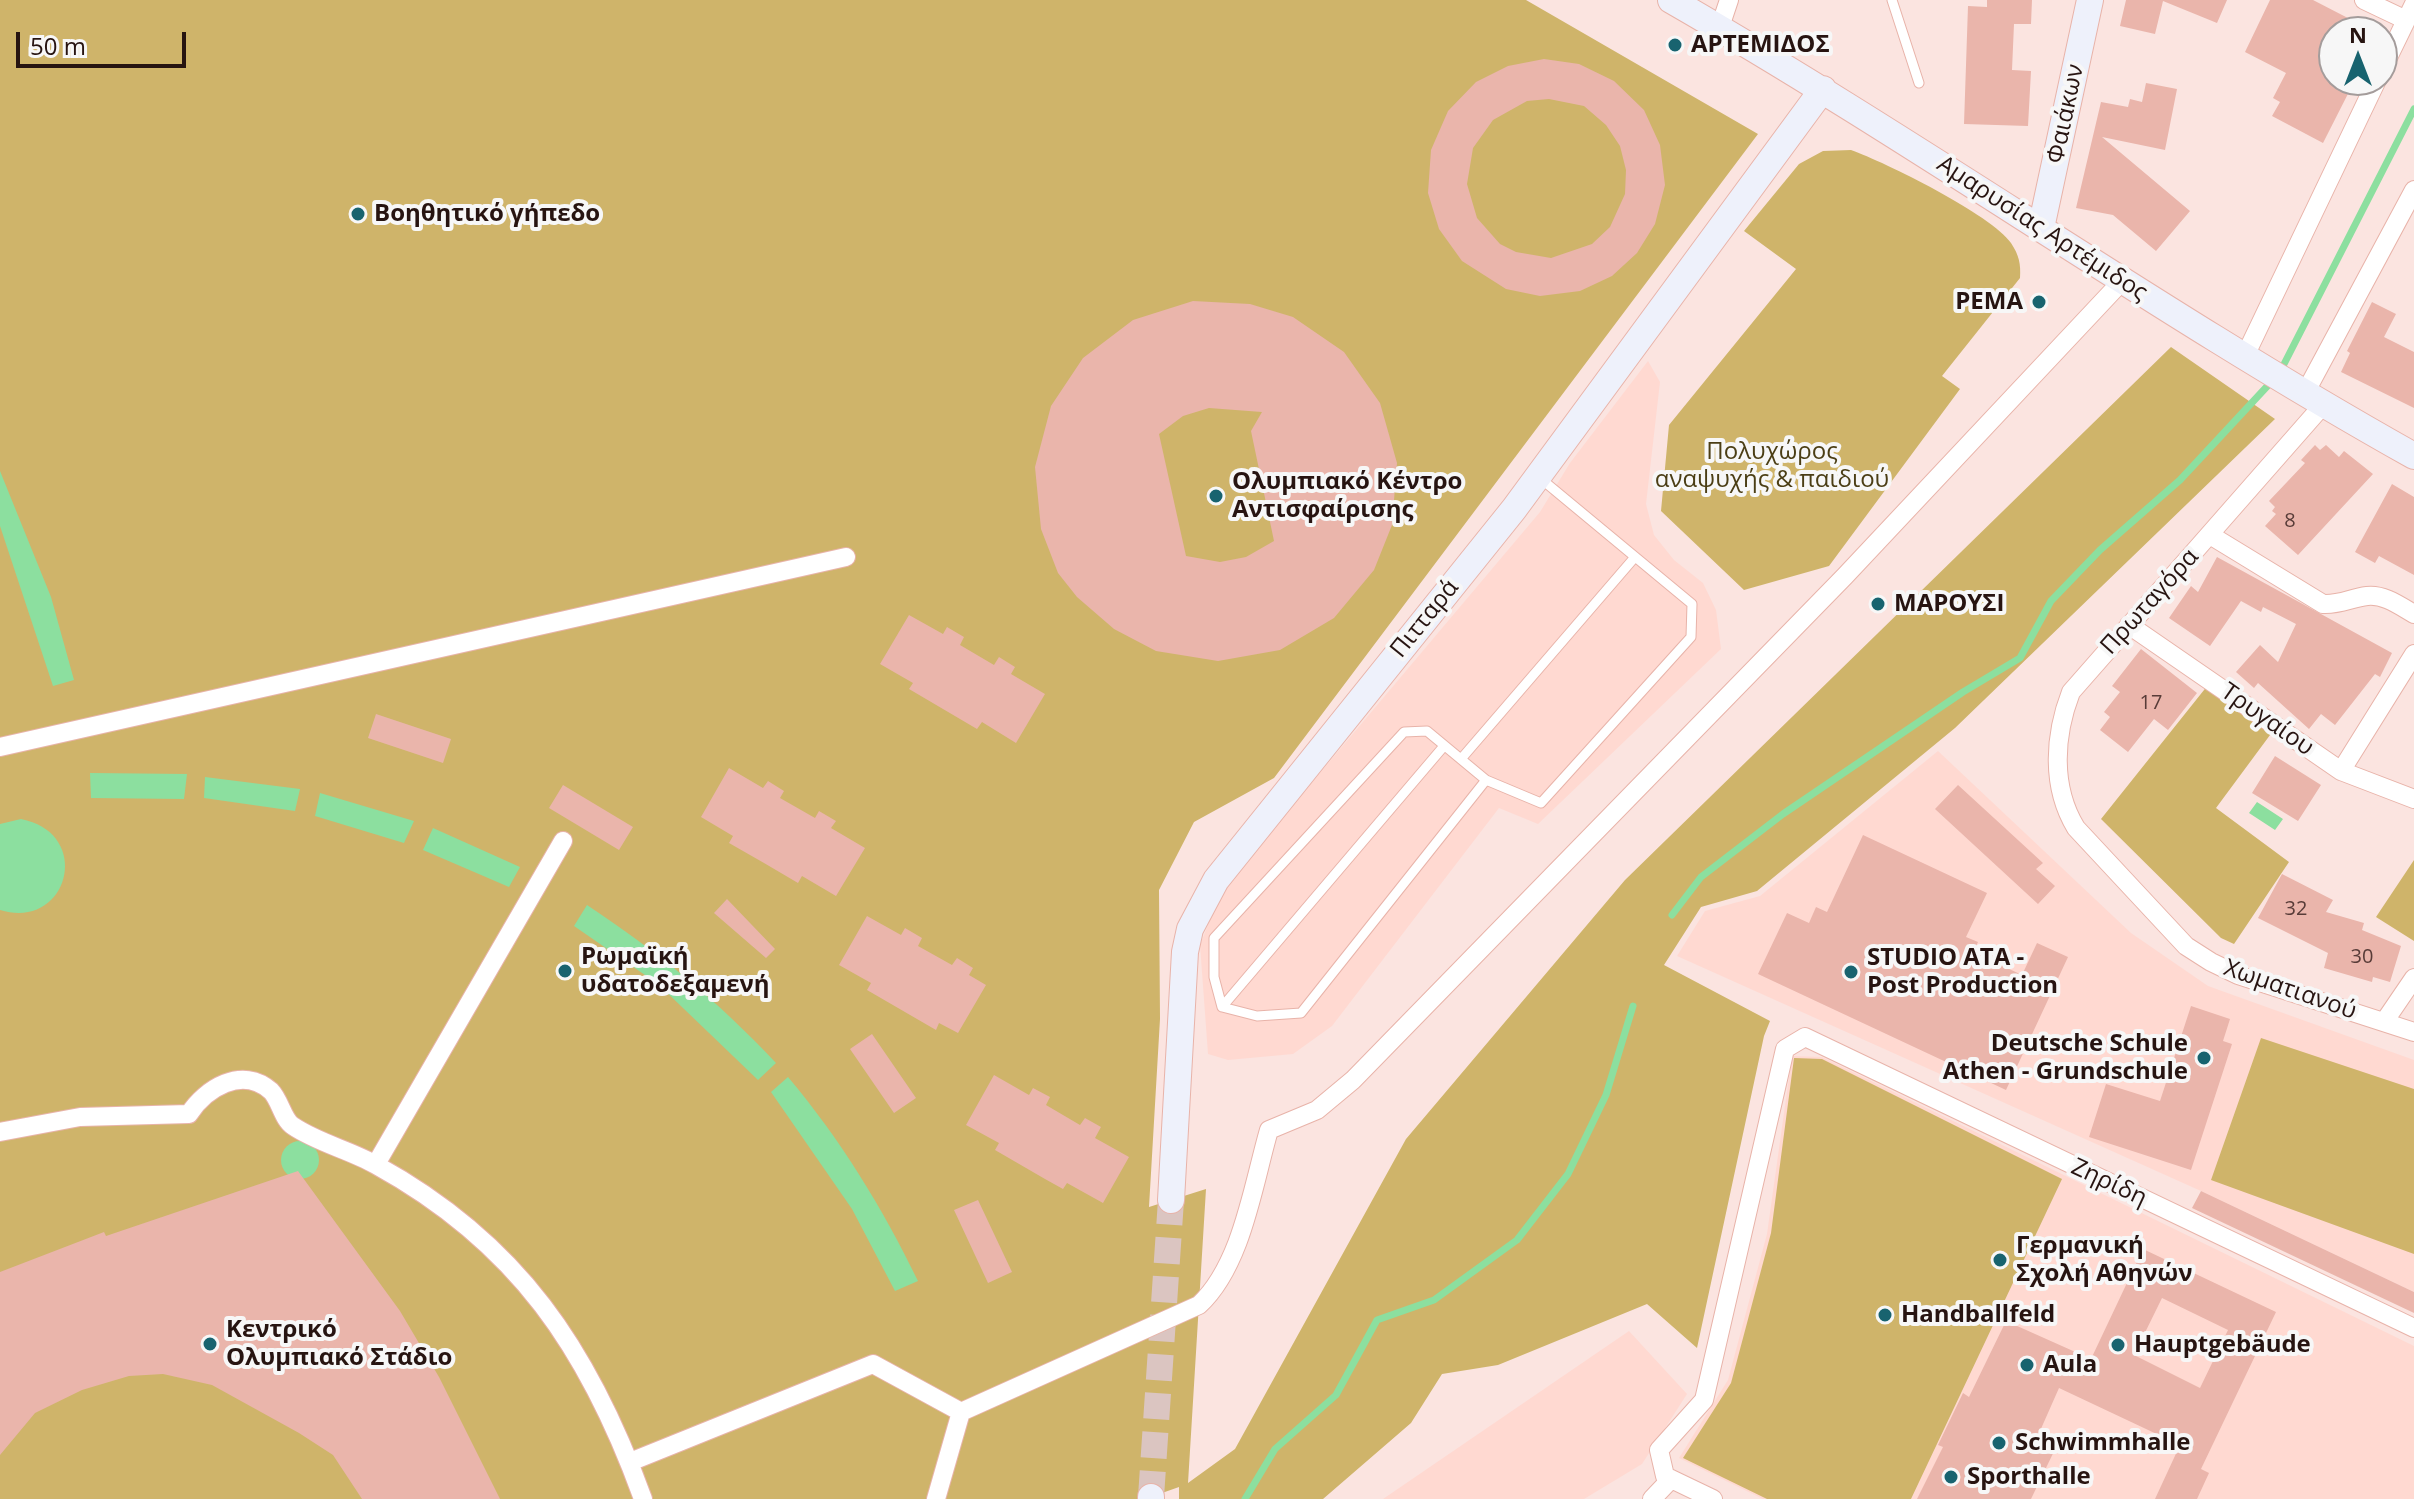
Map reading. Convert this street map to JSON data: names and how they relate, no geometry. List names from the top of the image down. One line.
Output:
{"streets":{"street":["Φαιάκων","Αμαρυσίας Αρτέμιδος","Πρωταγόρα","Πιτταρά","Τρυγαίου","Χωματιανού","Ζηρίδη"]},"crossings":[["Φαιάκων","Αμαρυσίας Αρτέμιδος"],["Αμαρυσίας Αρτέμιδος","Πρωταγόρα"],["Αμαρυσίας Αρτέμιδος","Πιτταρά"],["Πρωταγόρα","Τρυγαίου"],["Πρωταγόρα","Χωματιανού"]],"parks":["Πολυχώρος αναψυχής & παιδιού"],"places":["ΑΡΤΕΜΙΔΟΣ","Βοηθητικό γήπεδο","ΡΕΜΑ","Ολυμπιακό Κέντρο Αντισφαίρισης","ΜΑΡΟΥΣΙ","Ρωμαϊκή υδατοδεξαμενή","STUDIO ATA - Post Production","Deutsche Schule Athen - Grundschule","Γερμανική Σχολή Αθηνών","Handballfeld","Κεντρικό Ολυμπιακό Στάδιο","Hauptgebäude","Aula","Schwimmhalle","Sporthalle"],"house_numbers":["8","17","32","30"],"scale_bar":"50 m","north":"top"}
